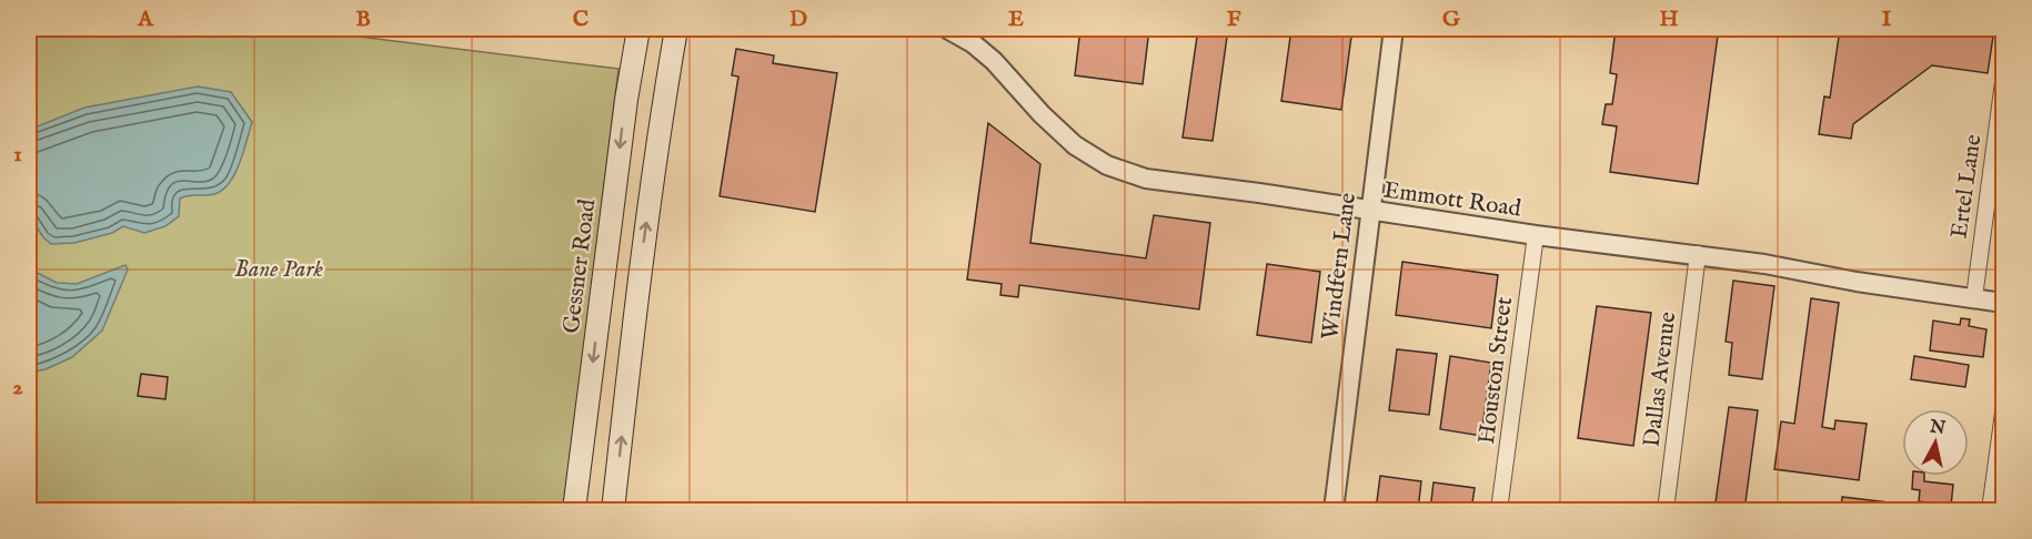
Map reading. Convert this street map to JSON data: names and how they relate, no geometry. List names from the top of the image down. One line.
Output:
{"streets":{"main road":["Gessner Road"],"street":["Ertel Lane","Emmott Road","Windfern Lane","Houston Street","Dallas Avenue"]},"crossings":[["Ertel Lane","Emmott Road"],["Emmott Road","Windfern Lane"],["Emmott Road","Houston Street"],["Emmott Road","Dallas Avenue"]],"parks":["Bane Park"],"north":"top","grid":{"columns":["A","B","C","D","E","F","G","H","I"],"rows":["1","2"]}}
